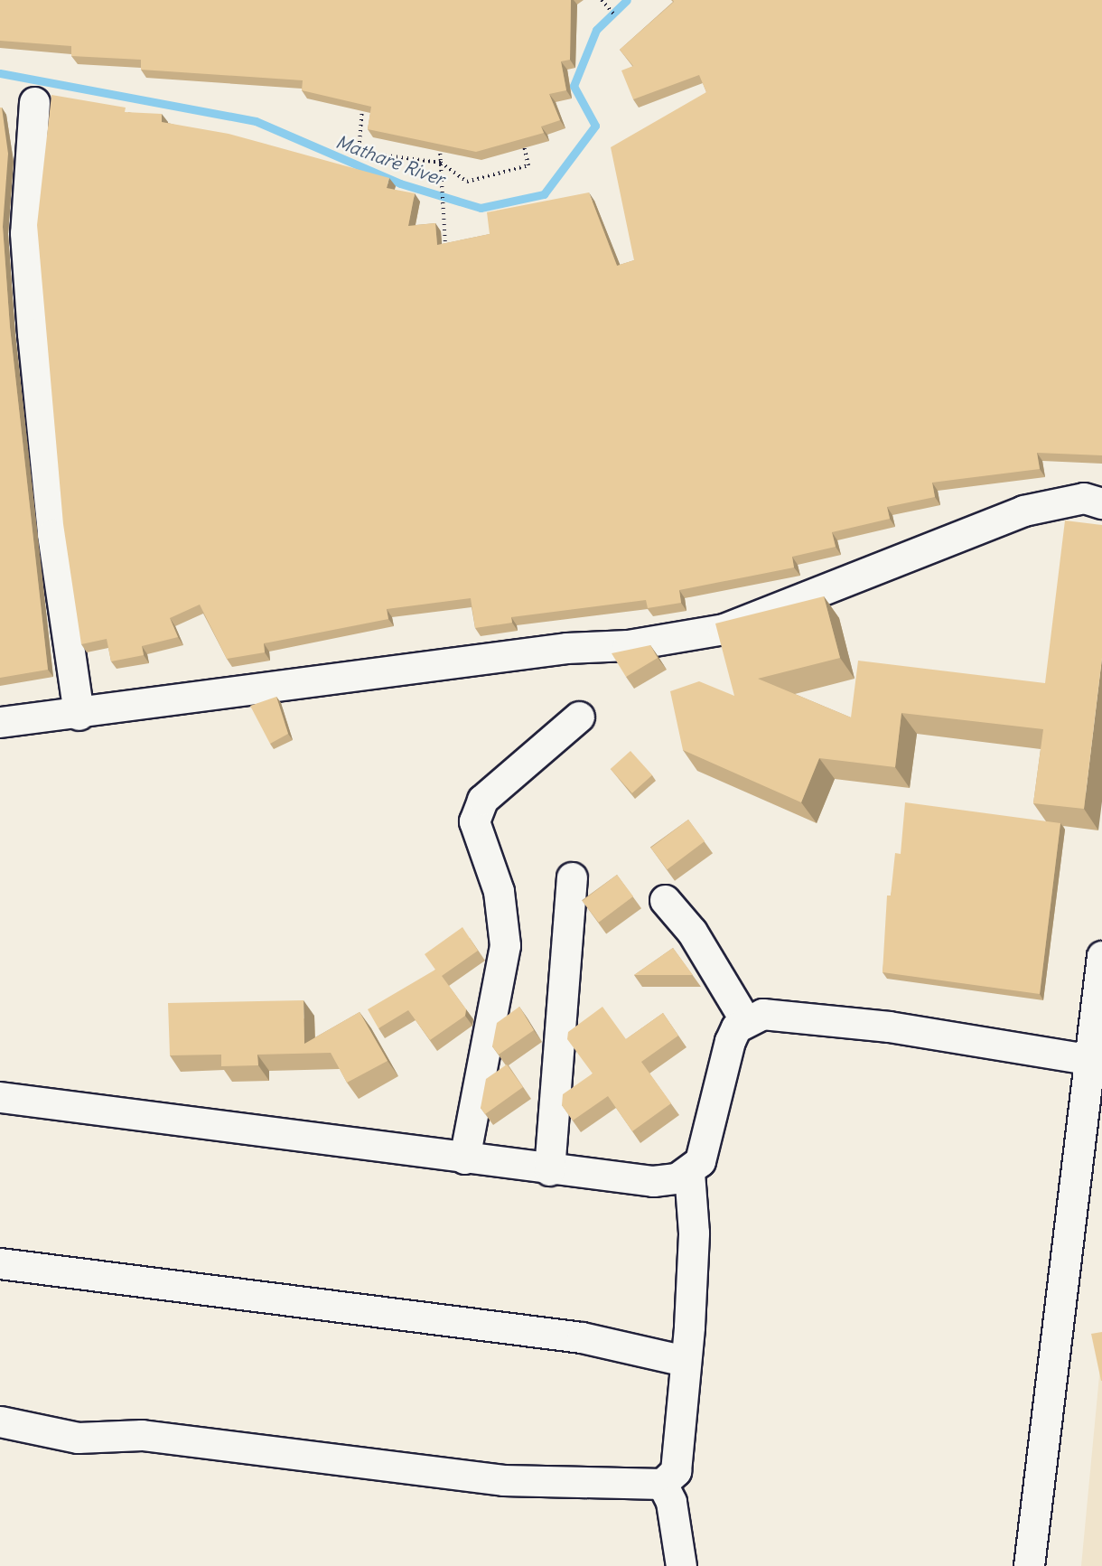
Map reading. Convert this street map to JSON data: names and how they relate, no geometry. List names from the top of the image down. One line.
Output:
{"water":["Mathare River"]}
